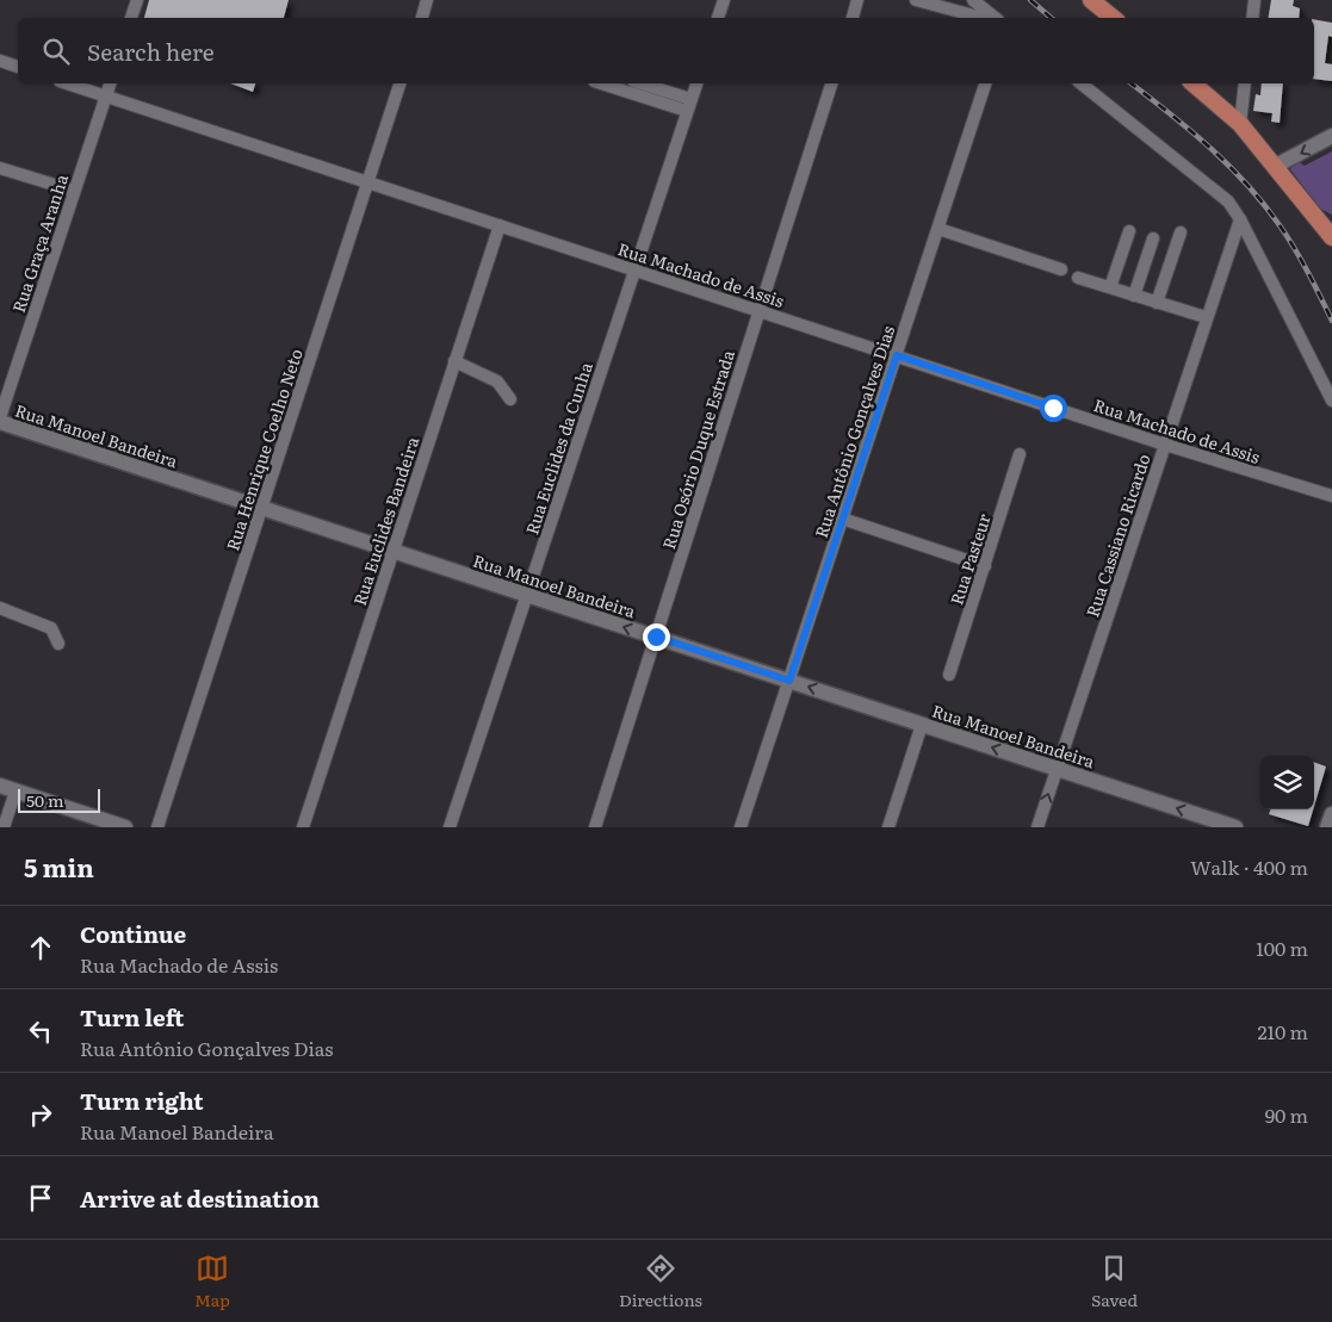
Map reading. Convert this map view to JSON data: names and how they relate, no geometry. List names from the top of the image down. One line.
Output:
{"streets":{"street":["Rua Graça Aranha","Rua Machado de Assis","Rua Antônio Gonçalves Dias","Rua Manoel Bandeira","Rua Euclides da Cunha","Rua Henrique Coelho Neto","Rua Osório Duque Estrada","Rua Euclides Bandeira","Rua Cassiano Ricardo","Rua Pasteur"]},"crossings":[["Rua Graça Aranha","Rua Machado de Assis"],["Rua Machado de Assis","Rua Antônio Gonçalves Dias"],["Rua Machado de Assis","Rua Euclides da Cunha"],["Rua Machado de Assis","Rua Henrique Coelho Neto"],["Rua Machado de Assis","Rua Osório Duque Estrada"],["Rua Machado de Assis","Rua Euclides Bandeira"],["Rua Machado de Assis","Rua Cassiano Ricardo"],["Rua Antônio Gonçalves Dias","Rua Manoel Bandeira"],["Rua Manoel Bandeira","Rua Euclides da Cunha"],["Rua Manoel Bandeira","Rua Henrique Coelho Neto"],["Rua Manoel Bandeira","Rua Osório Duque Estrada"],["Rua Manoel Bandeira","Rua Euclides Bandeira"],["Rua Manoel Bandeira","Rua Cassiano Ricardo"]],"one_way":["Rua Manoel Bandeira"],"scale_bar":"50 m","page":{"search":"Search here","scale":"50 m","heading":["5 min","Walk · 400 m"],"list":[["Continue","Rua Machado de Assis","100 m"],["Turn left","Rua Antônio Gonçalves Dias","210 m"],["Turn right","Rua Manoel Bandeira","90 m"],"Arrive at destination"],"nav":["Map","Directions","Saved"]}}
